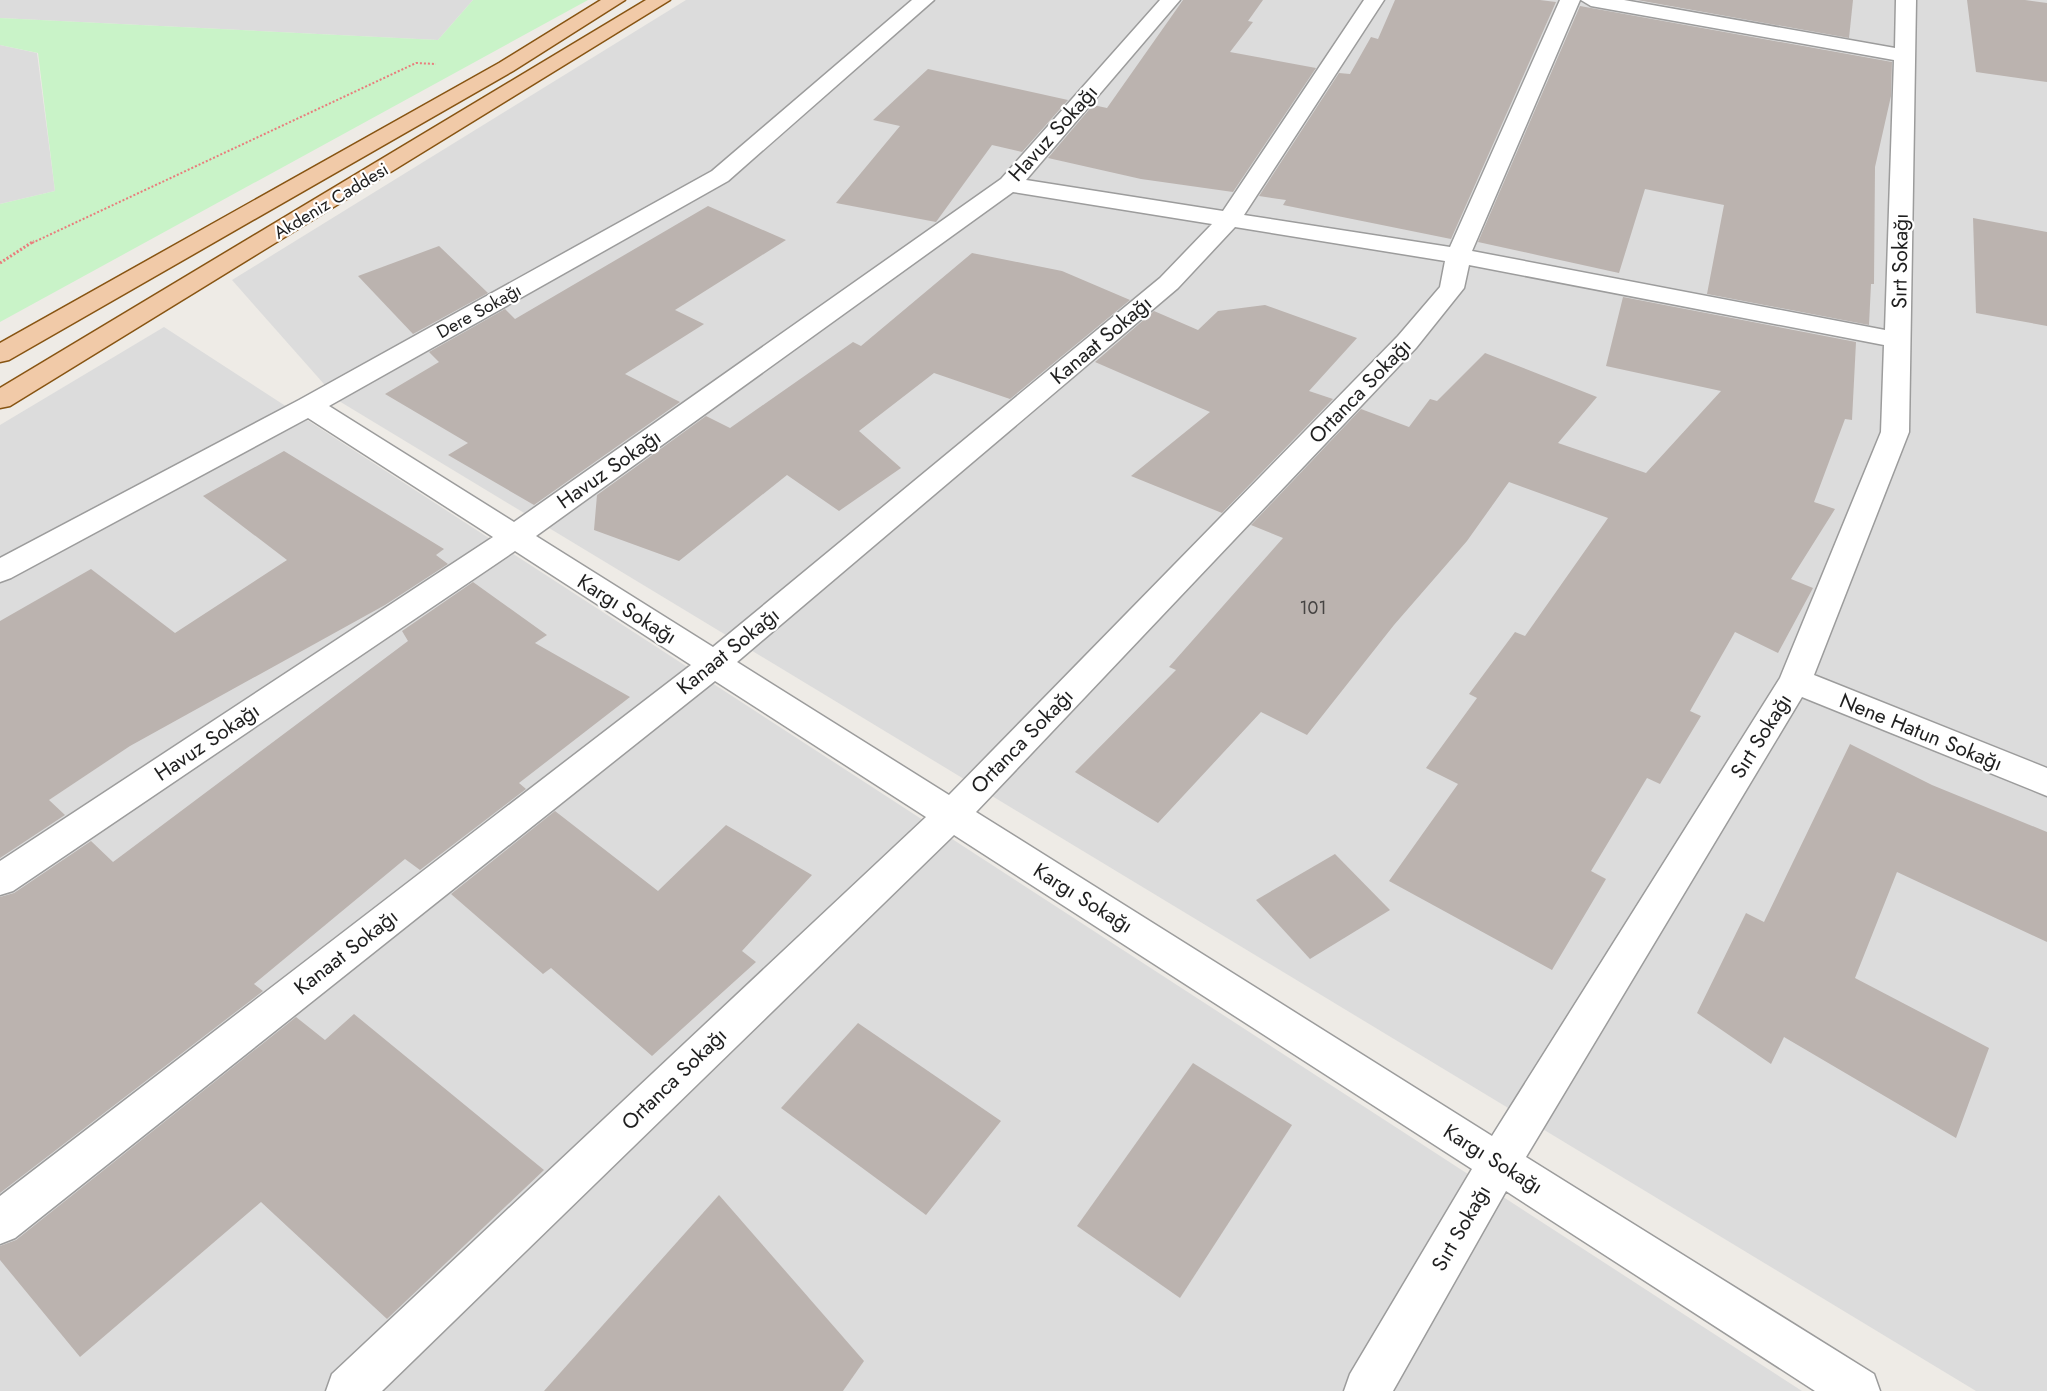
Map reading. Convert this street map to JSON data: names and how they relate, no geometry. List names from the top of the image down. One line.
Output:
{"streets":{"main road":["Akdeniz Caddesi"],"street":["Havuz Sokağı","Sırt Sokağı","Dere Sokağı","Kanaat Sokağı","Ortanca Sokağı","Kargı Sokağı","Nene Hatun Sokağı"]},"crossings":[["Havuz Sokağı","Kargı Sokağı"],["Sırt Sokağı","Kargı Sokağı"],["Sırt Sokağı","Nene Hatun Sokağı"],["Dere Sokağı","Kargı Sokağı"],["Kanaat Sokağı","Kargı Sokağı"],["Ortanca Sokağı","Kargı Sokağı"]],"house_numbers":["101"]}
